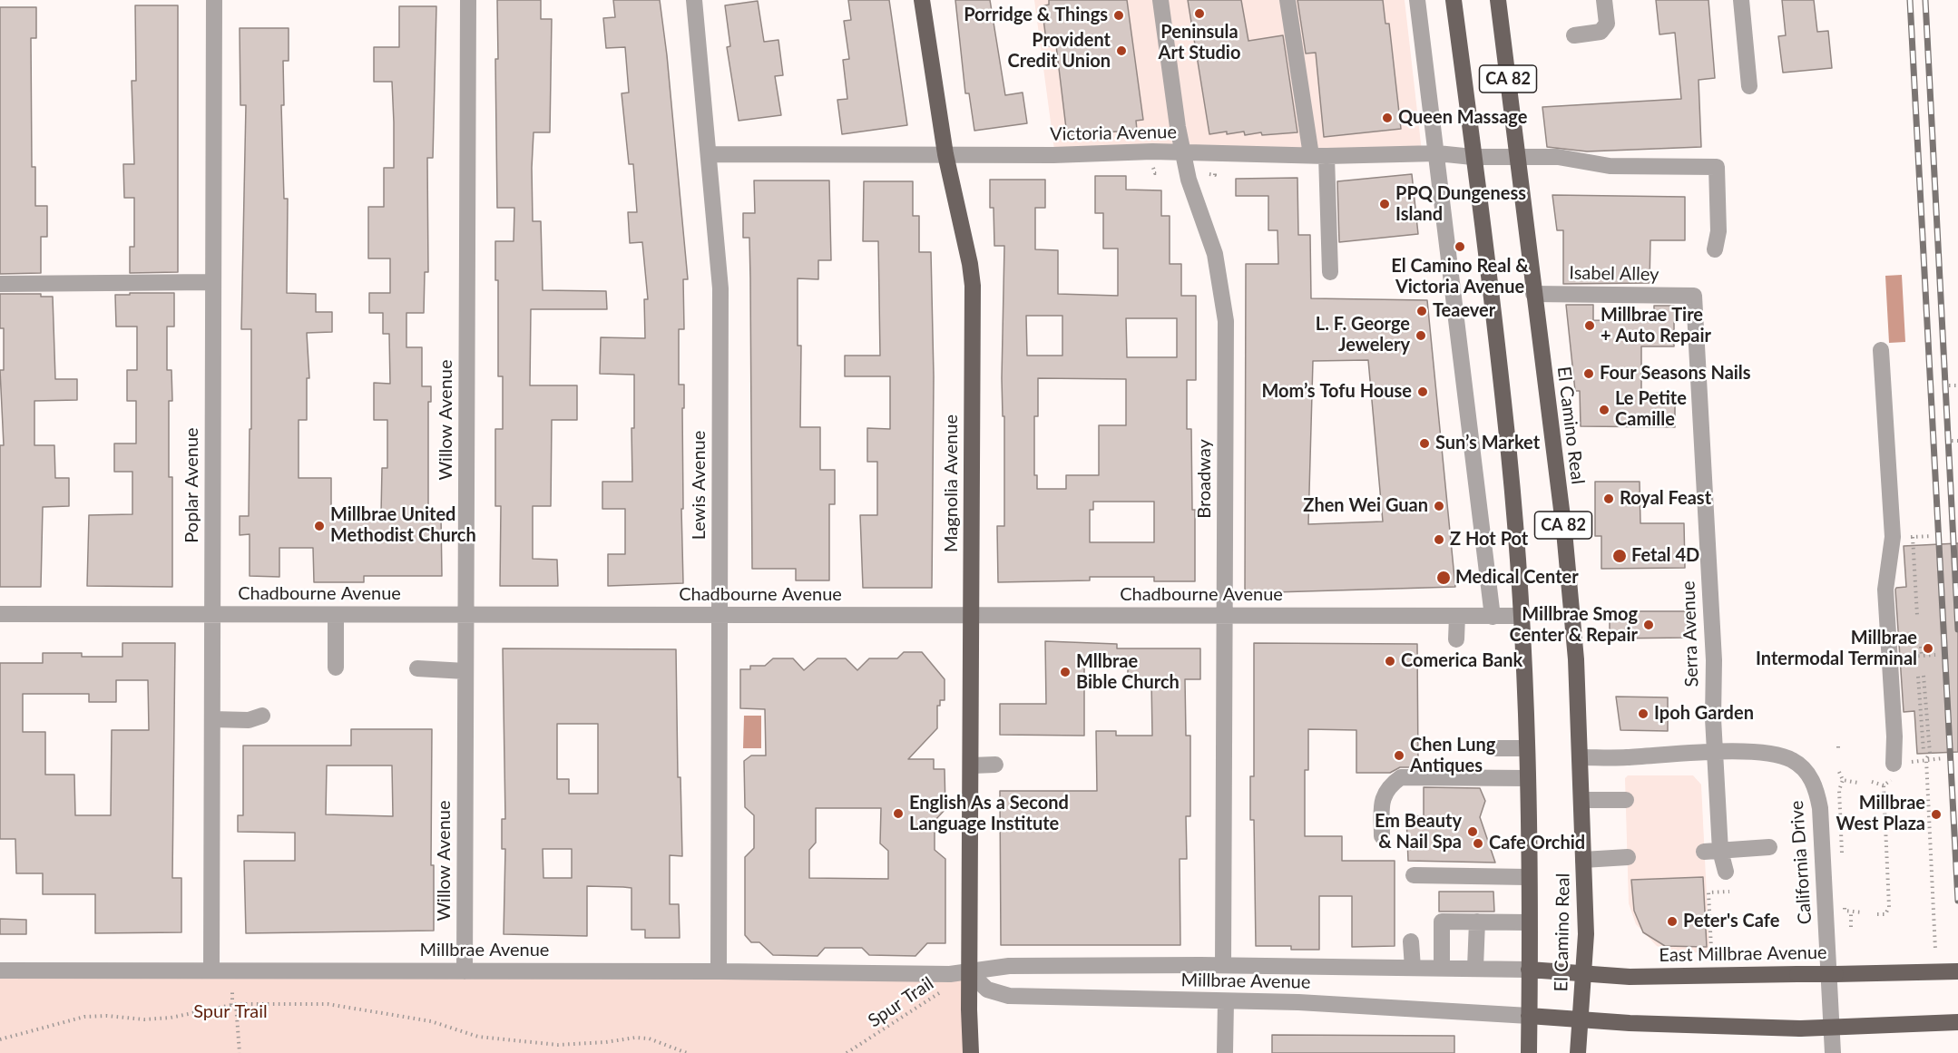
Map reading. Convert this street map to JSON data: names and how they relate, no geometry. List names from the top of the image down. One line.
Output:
{"streets":{"main road":["CA 82","El Camino Real","Magnolia Avenue","East Millbrae Avenue"],"street":["Victoria Avenue","Isabel Alley","Willow Avenue","Broadway","Poplar Avenue","Lewis Avenue","Chadbourne Avenue","Serra Avenue","California Drive","Millbrae Avenue"],"path":["Spur Trail"]},"crossings":[["Victoria Avenue","El Camino Real"],["Victoria Avenue","Broadway"],["Victoria Avenue","Magnolia Avenue"],["Victoria Avenue","Lewis Avenue"],["Isabel Alley","El Camino Real"],["Isabel Alley","Serra Avenue"],["Willow Avenue","Chadbourne Avenue"],["Willow Avenue","Millbrae Avenue"],["El Camino Real","Chadbourne Avenue"],["El Camino Real","California Drive"],["El Camino Real","Millbrae Avenue"],["El Camino Real","East Millbrae Avenue"],["Broadway","Chadbourne Avenue"],["Broadway","Millbrae Avenue"],["Magnolia Avenue","Chadbourne Avenue"],["Magnolia Avenue","Millbrae Avenue"],["Poplar Avenue","Chadbourne Avenue"],["Poplar Avenue","Millbrae Avenue"],["Lewis Avenue","Chadbourne Avenue"],["Lewis Avenue","Millbrae Avenue"],["Serra Avenue","California Drive"],["Millbrae Avenue","East Millbrae Avenue"]],"parks":["Spur Trail"],"places":["Peninsula Art Studio","Porridge & Things","Provident Credit Union","Queen Massage","PPQ Dungeness Island","El Camino Real & Victoria Avenue","Teaever","Millbrae Tire + Auto Repair","L. F. George Jewelery","Four Seasons Nails","Mom’s Tofu House","Le Petite Camille","Sun’s Market","Royal Feast","Zhen Wei Guan","Millbrae United Methodist Church","Z Hot Pot","Fetal 4D","Medical Center","Millbrae Smog Center & Repair","Millbrae Intermodal Terminal","Comerica Bank","Mllbrae Bible Church","Ipoh Garden","Chen Lung Antiques","English As a Second Language Institute","Millbrae West Plaza","Em Beauty & Nail Spa","Cafe Orchid","Peter's Cafe"]}
